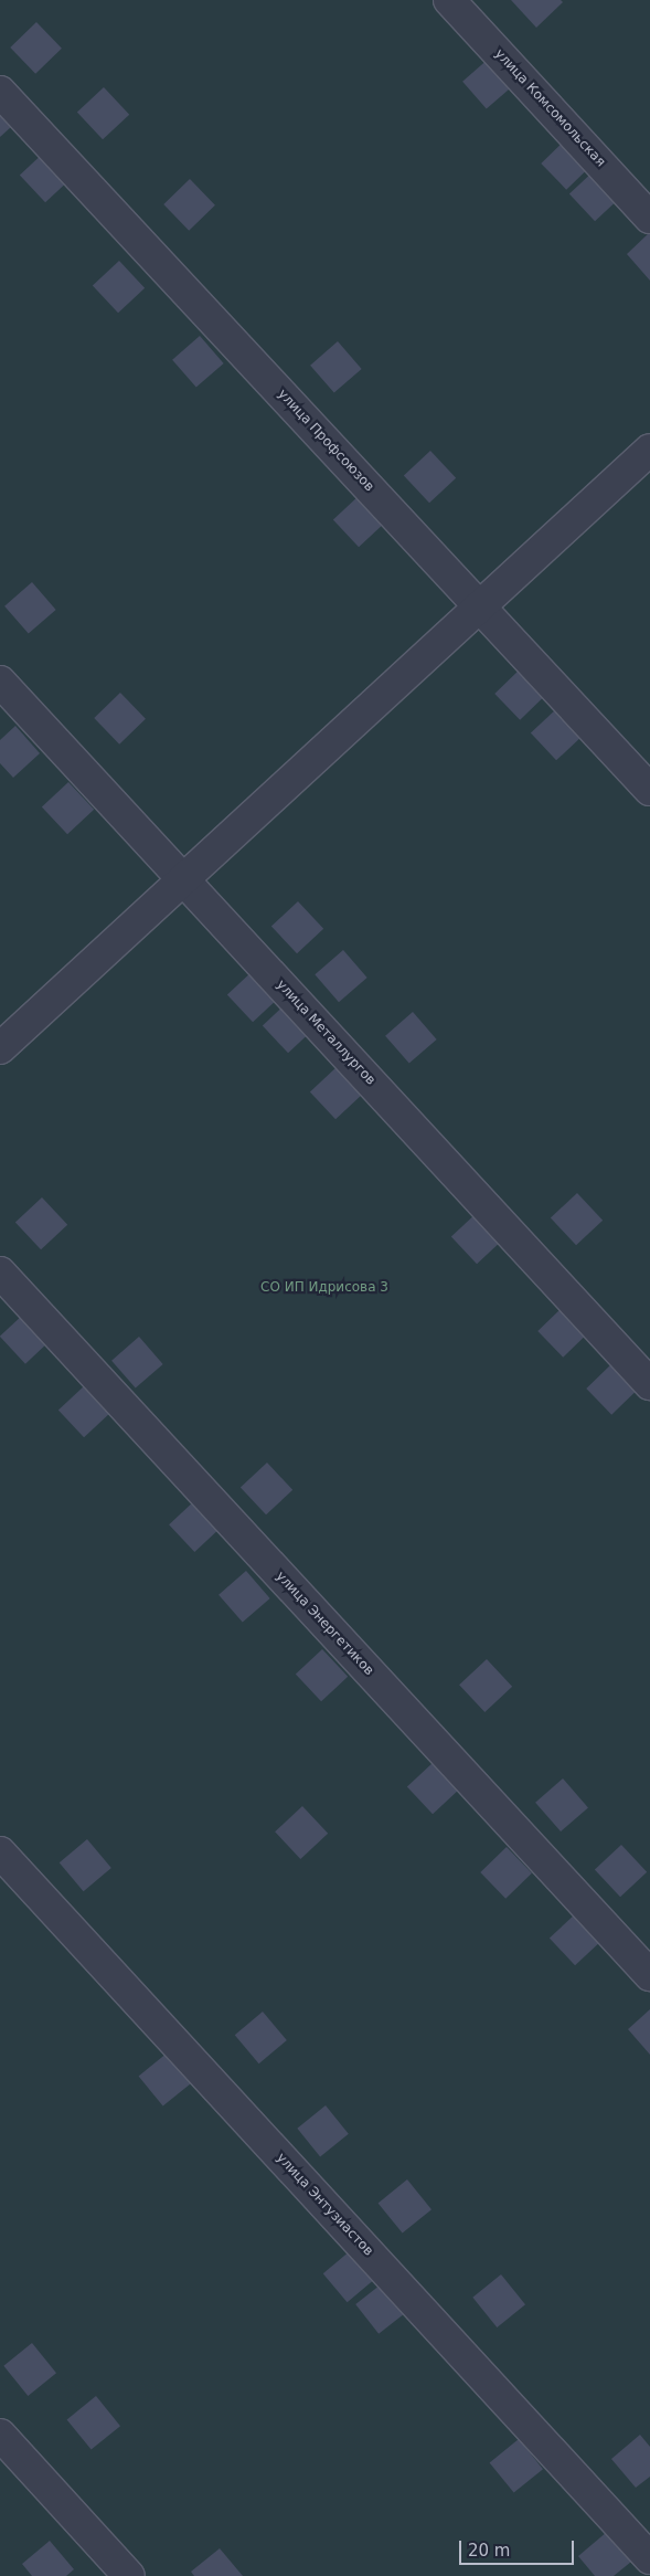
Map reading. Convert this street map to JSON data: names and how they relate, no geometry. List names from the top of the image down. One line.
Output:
{"streets":{"street":["улица Комсомольская","улица Профсоюзов","улица Металлургов","улица Энергетиков","улица Энтузиастов"]},"parks":["СО ИП Идрисова 3"],"scale_bar":"20 m"}
